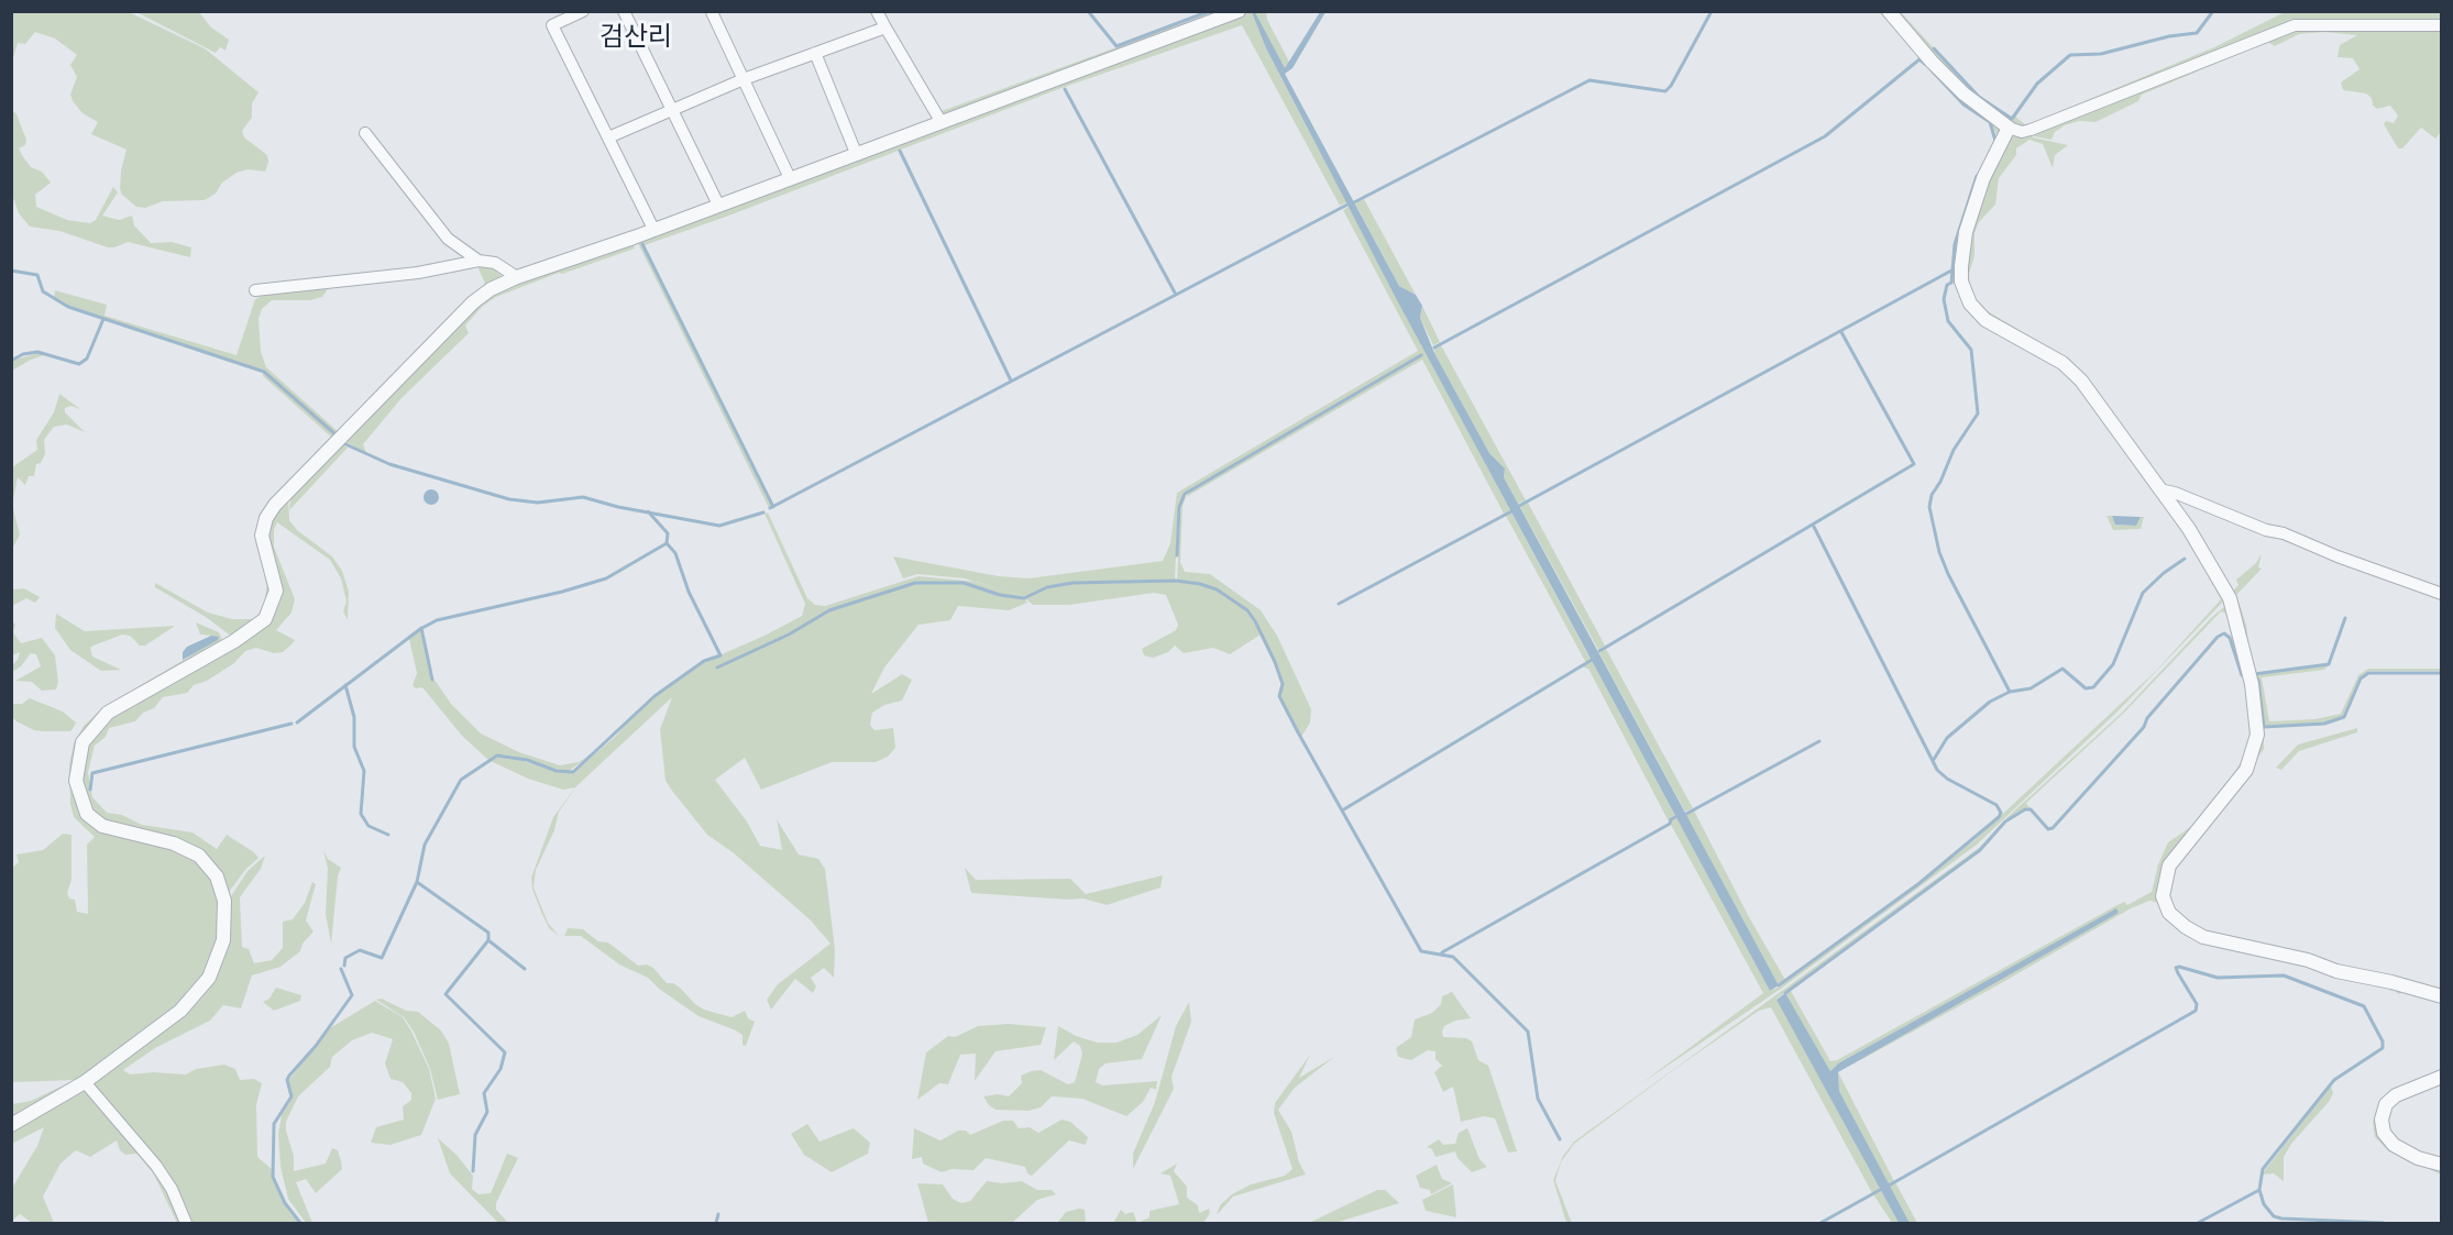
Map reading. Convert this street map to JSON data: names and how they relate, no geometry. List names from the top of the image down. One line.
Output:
{"districts":["검산리"]}
